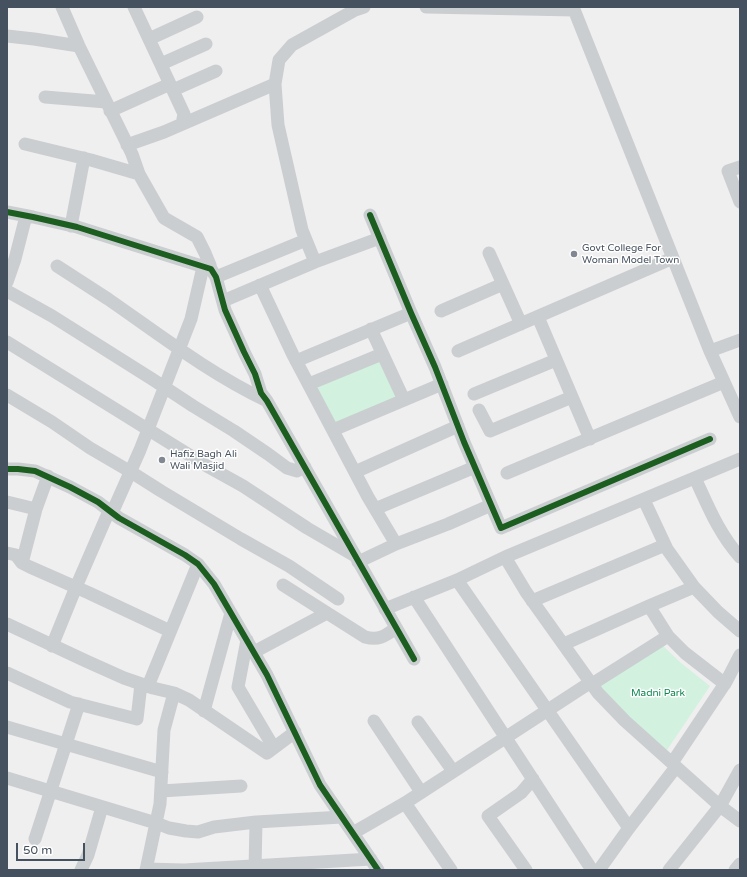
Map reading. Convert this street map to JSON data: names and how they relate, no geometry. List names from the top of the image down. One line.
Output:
{"parks":["Madni Park"],"places":["Govt College For Woman Model Town","Hafiz Bagh Ali Wali Masjid"],"scale_bar":"50 m"}
